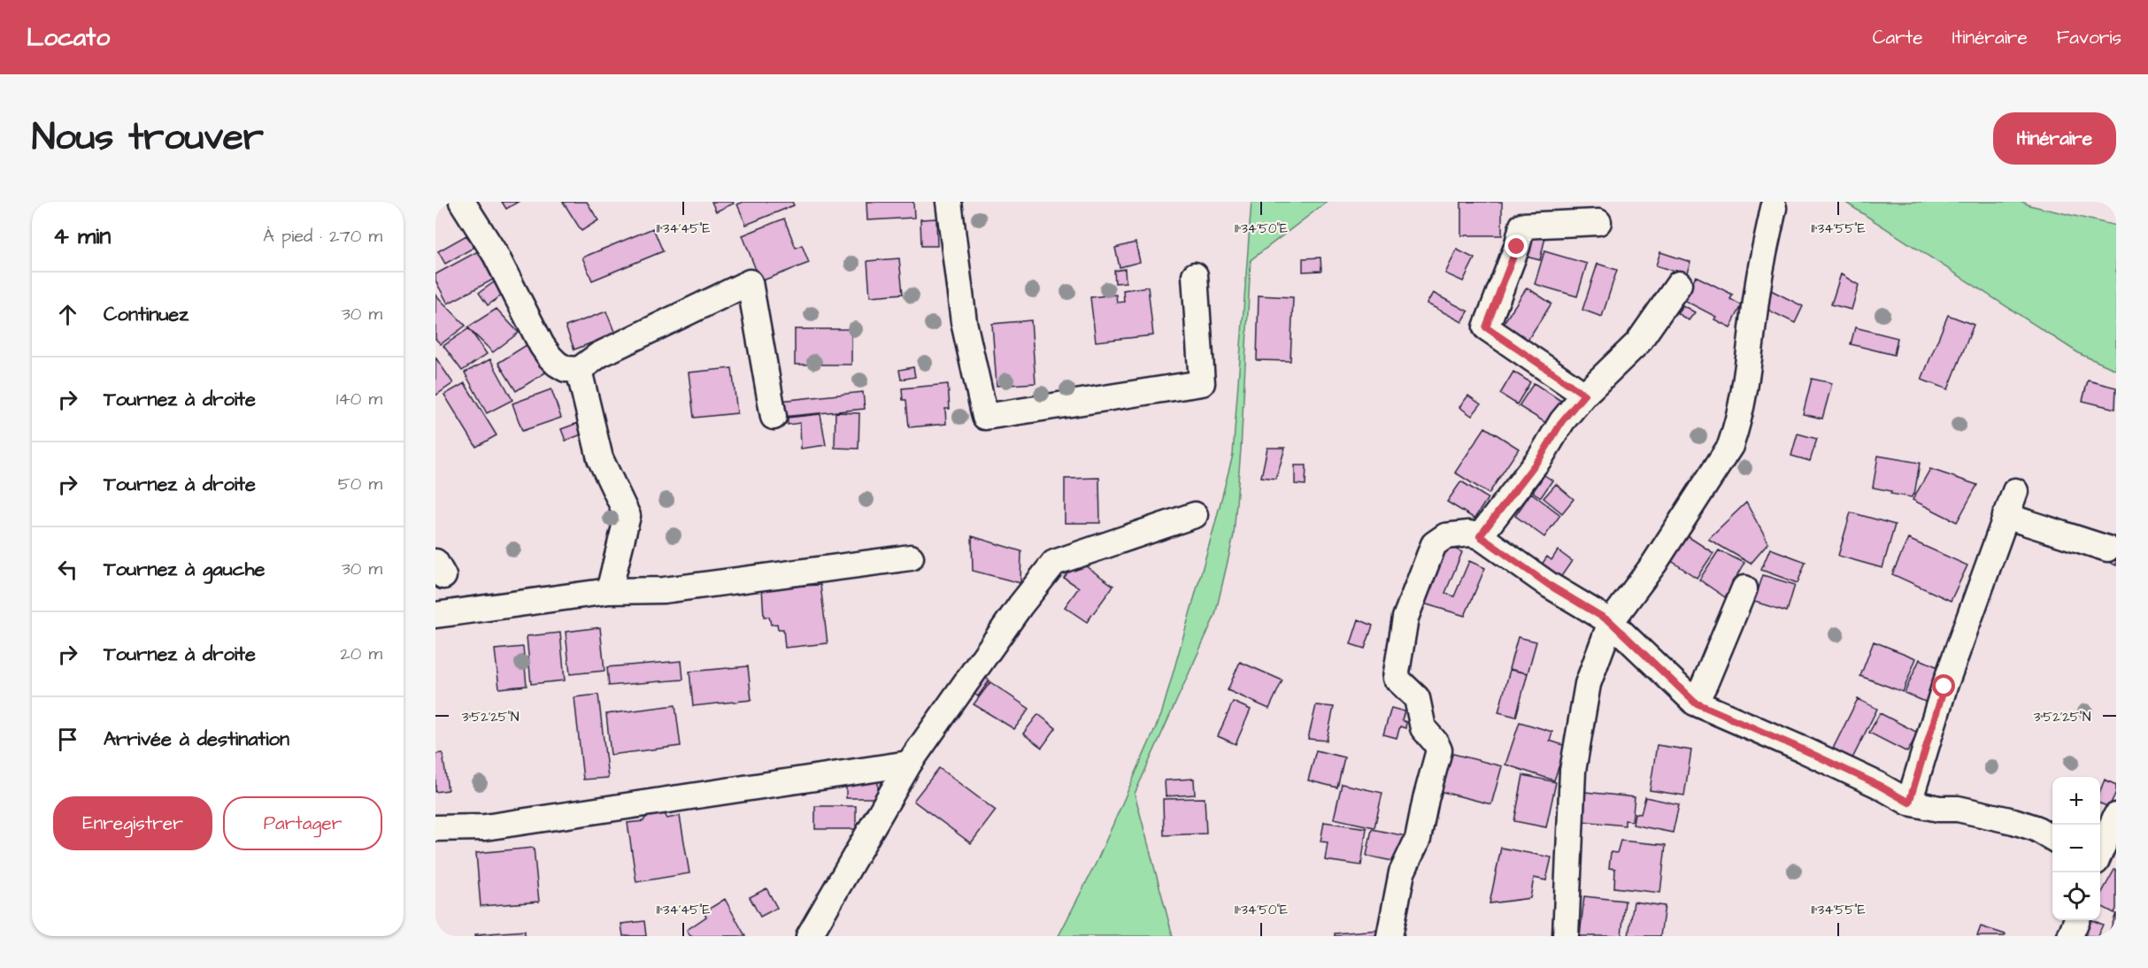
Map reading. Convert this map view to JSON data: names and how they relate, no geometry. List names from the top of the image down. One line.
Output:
{"page":{"header":"Locato","nav":["Carte","Itinéraire","Favoris"],"title":"Nous trouver","buttons":["Itinéraire",["Enregistrer","Partager"]],"heading":["4 min","À pied · 270 m"],"list":[["Continuez","30 m"],["Tournez à droite","140 m"],["Tournez à droite","50 m"],["Tournez à gauche","30 m"],["Tournez à droite","20 m"],"Arrivée à destination"],"map_buttons":["+","−"]},"coordinates":["11°34'45\"E","11°34'50\"E","11°34'55\"E","3°52'25\"N"]}
